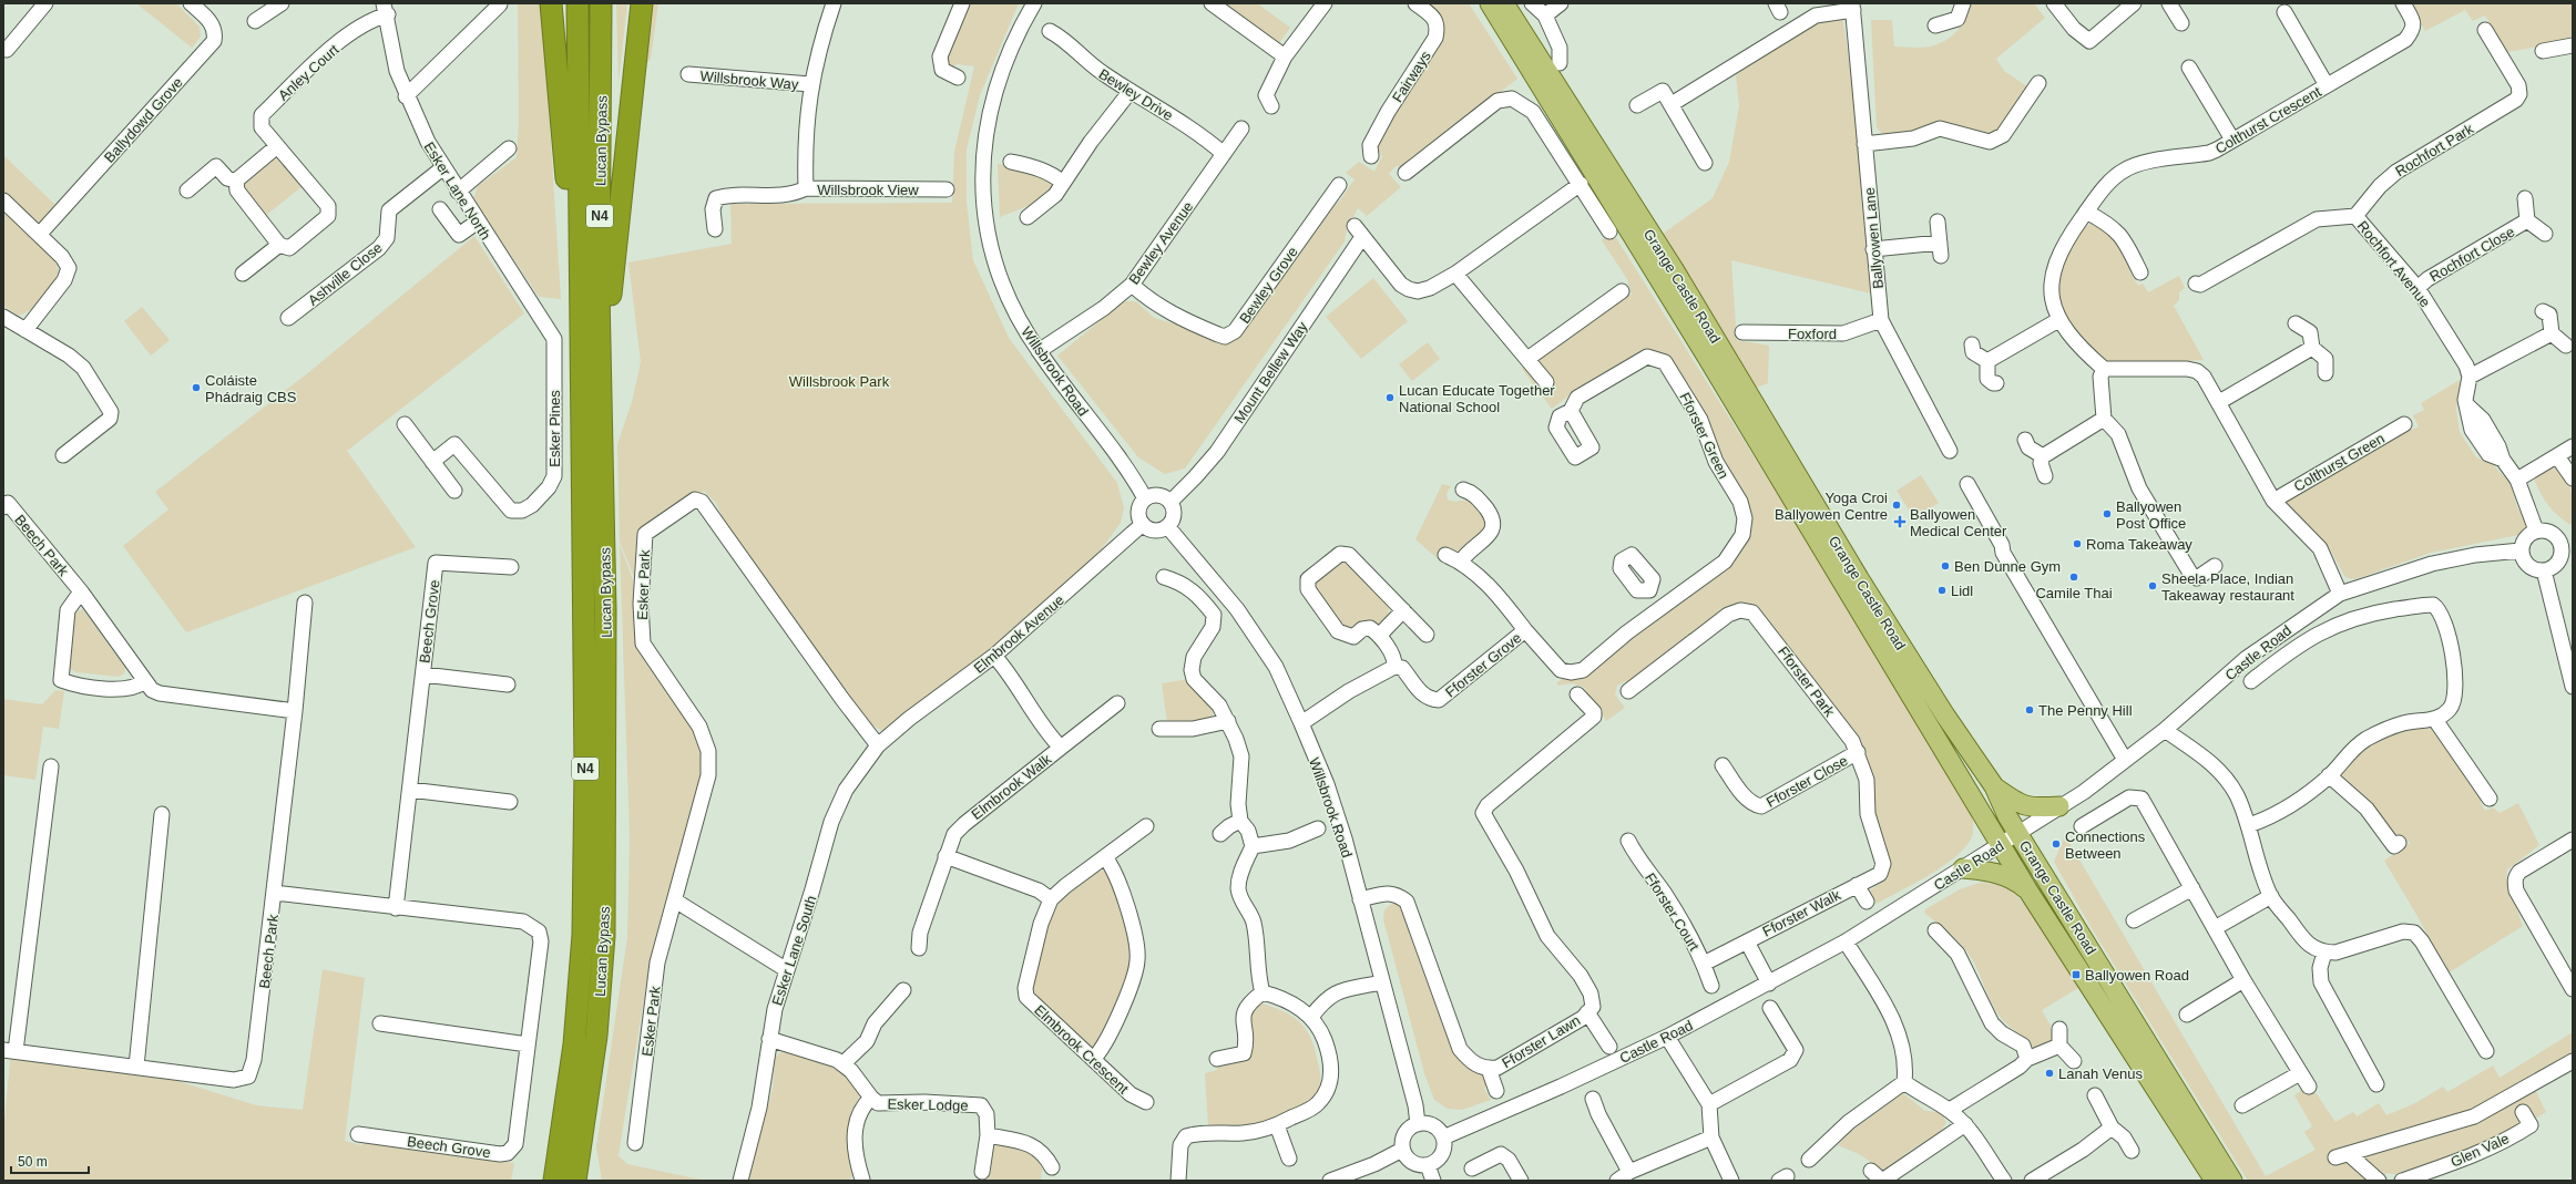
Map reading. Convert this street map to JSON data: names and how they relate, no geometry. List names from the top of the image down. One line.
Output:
{"streets":{"highway":["Lucan Bypass","N4"],"main road":["Grange Castle Road"],"street":["Anley Court","Fairways","Willsbrook Way","Bewley Drive","Ballydowd Grove","Colthurst Crescent","Rochfort Park","Willsbrook View","Esker Lane North","Ballyowen Lane","Bewley Avenue","Rochfort Close","Rochfort Avenue","Ashville Close","Bewley Grove","Foxford","Willsbrook Road","Mount Bellew Way","Esker Pines","Fforster Green","Colthurst Green","Beech Park","Esker Park","Beech Grove","Elmbrook Avenue","Castle Road","Fforster Grove","Fforster Park","Fforster Close","Elmbrook Walk","Fforster Court","Fforster Walk","Esker Lane South","Fforster Lawn","Elmbrook Crescent","Esker Lodge","Glen Vale"]},"crossings":[["Anley Court","Esker Lane North"],["Bewley Drive","Bewley Avenue"],["Rochfort Park","Rochfort Avenue"],["Esker Lane North","Ashville Close"],["Esker Lane North","Esker Pines"],["Ballyowen Lane","Foxford"],["Bewley Avenue","Bewley Grove"],["Bewley Avenue","Willsbrook Road"],["Rochfort Close","Rochfort Avenue"],["Grange Castle Road","Castle Road"],["Willsbrook Road","Mount Bellew Way"],["Willsbrook Road","Elmbrook Avenue"],["Willsbrook Road","Castle Road"],["Willsbrook Road","Fforster Lawn"],["Mount Bellew Way","Elmbrook Avenue"],["Fforster Green","Fforster Grove"],["Beech Park","Beech Grove"],["Esker Park","Elmbrook Avenue"],["Esker Park","Esker Lane South"],["Elmbrook Avenue","Elmbrook Walk"],["Elmbrook Avenue","Esker Lane South"],["Castle Road","Fforster Walk"],["Fforster Park","Fforster Close"],["Fforster Park","Fforster Walk"],["Fforster Court","Fforster Walk"],["Esker Lane South","Esker Lodge"]],"parks":["Willsbrook Park"],"places":{"other":["Coláiste Phádraig CBS","Lucan Educate Together National School","Yoga Croi Ballyowen Centre","Ballyowen Post Office","Roma Takeaway","Ben Dunne Gym","Camile Thai","Sheela Place, Indian Takeaway restaurant","Lidl","The Penny Hill","Connections Between","Lanah Venus"],"health":["Ballyowen Medical Center"],"transit":["Ballyowen Road"]},"scale_bar":"50 m"}
